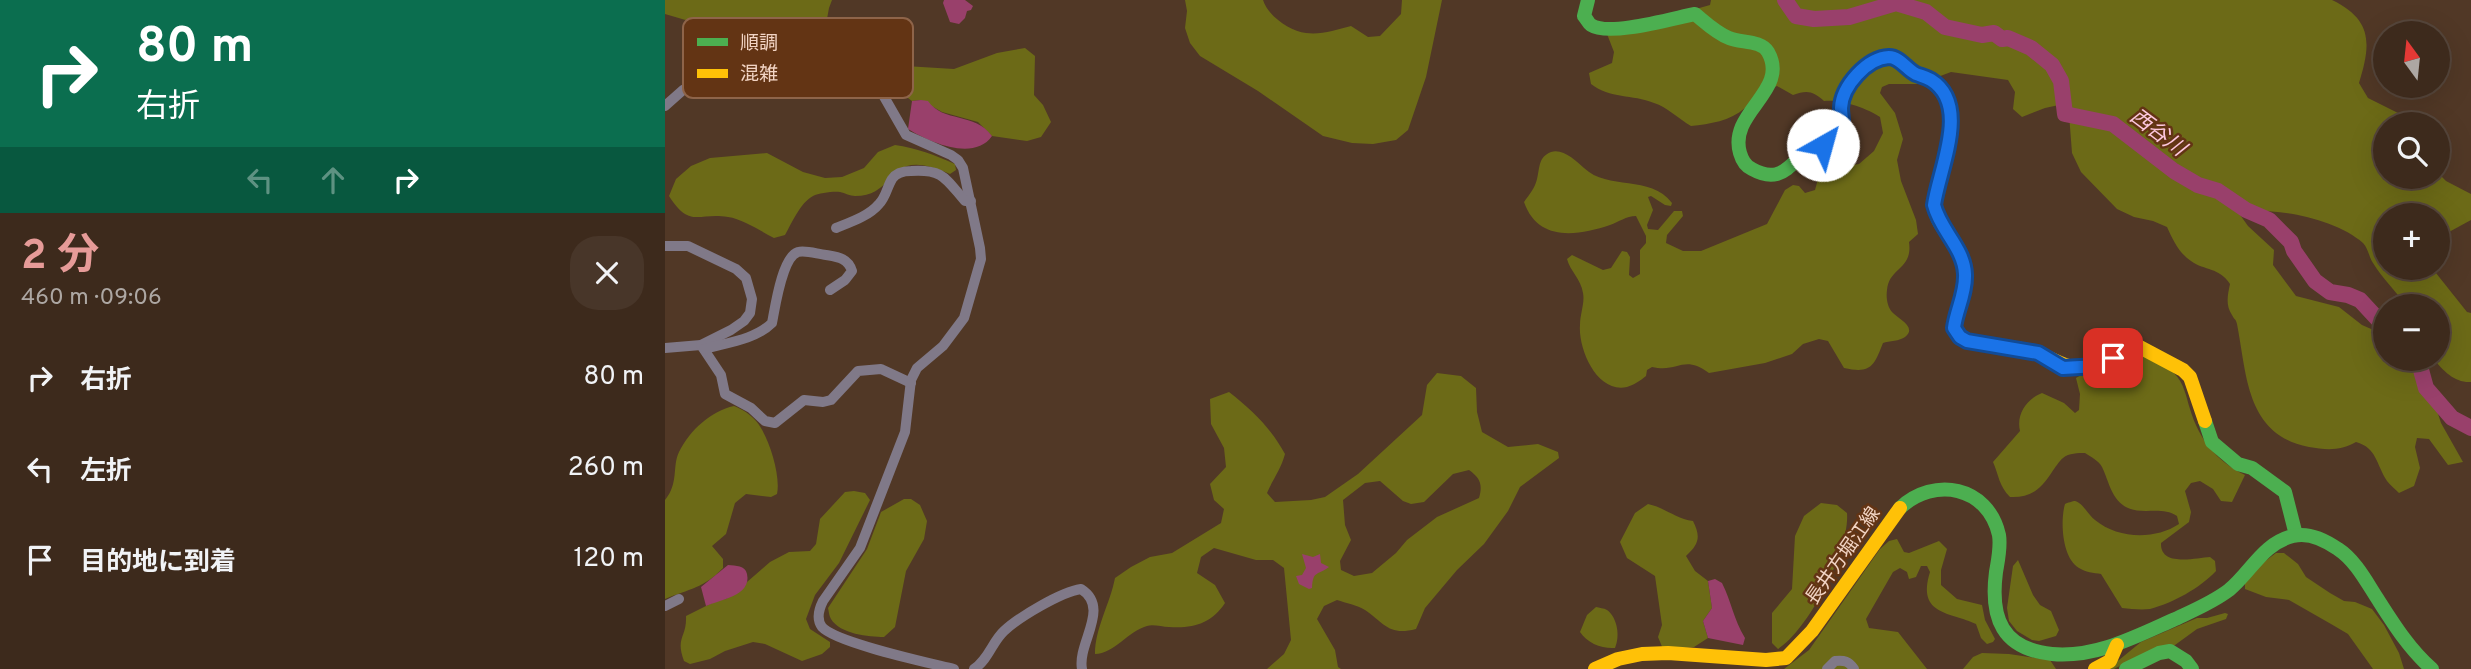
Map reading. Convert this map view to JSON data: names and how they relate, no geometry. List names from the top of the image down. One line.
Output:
{"streets":{"street":["長井方堀江線"]},"water":["西谷川"],"legend":["順調","混雑"],"north":"top","page":{"turn":["80 m","右折"],"map_buttons":["+","−"],"heading":["2 分","460 m · 09:06"],"list":[{"name":"右折","value":"80 m"},{"name":"左折","value":"260 m"},{"name":"目的地に到着","value":"120 m"}]}}
